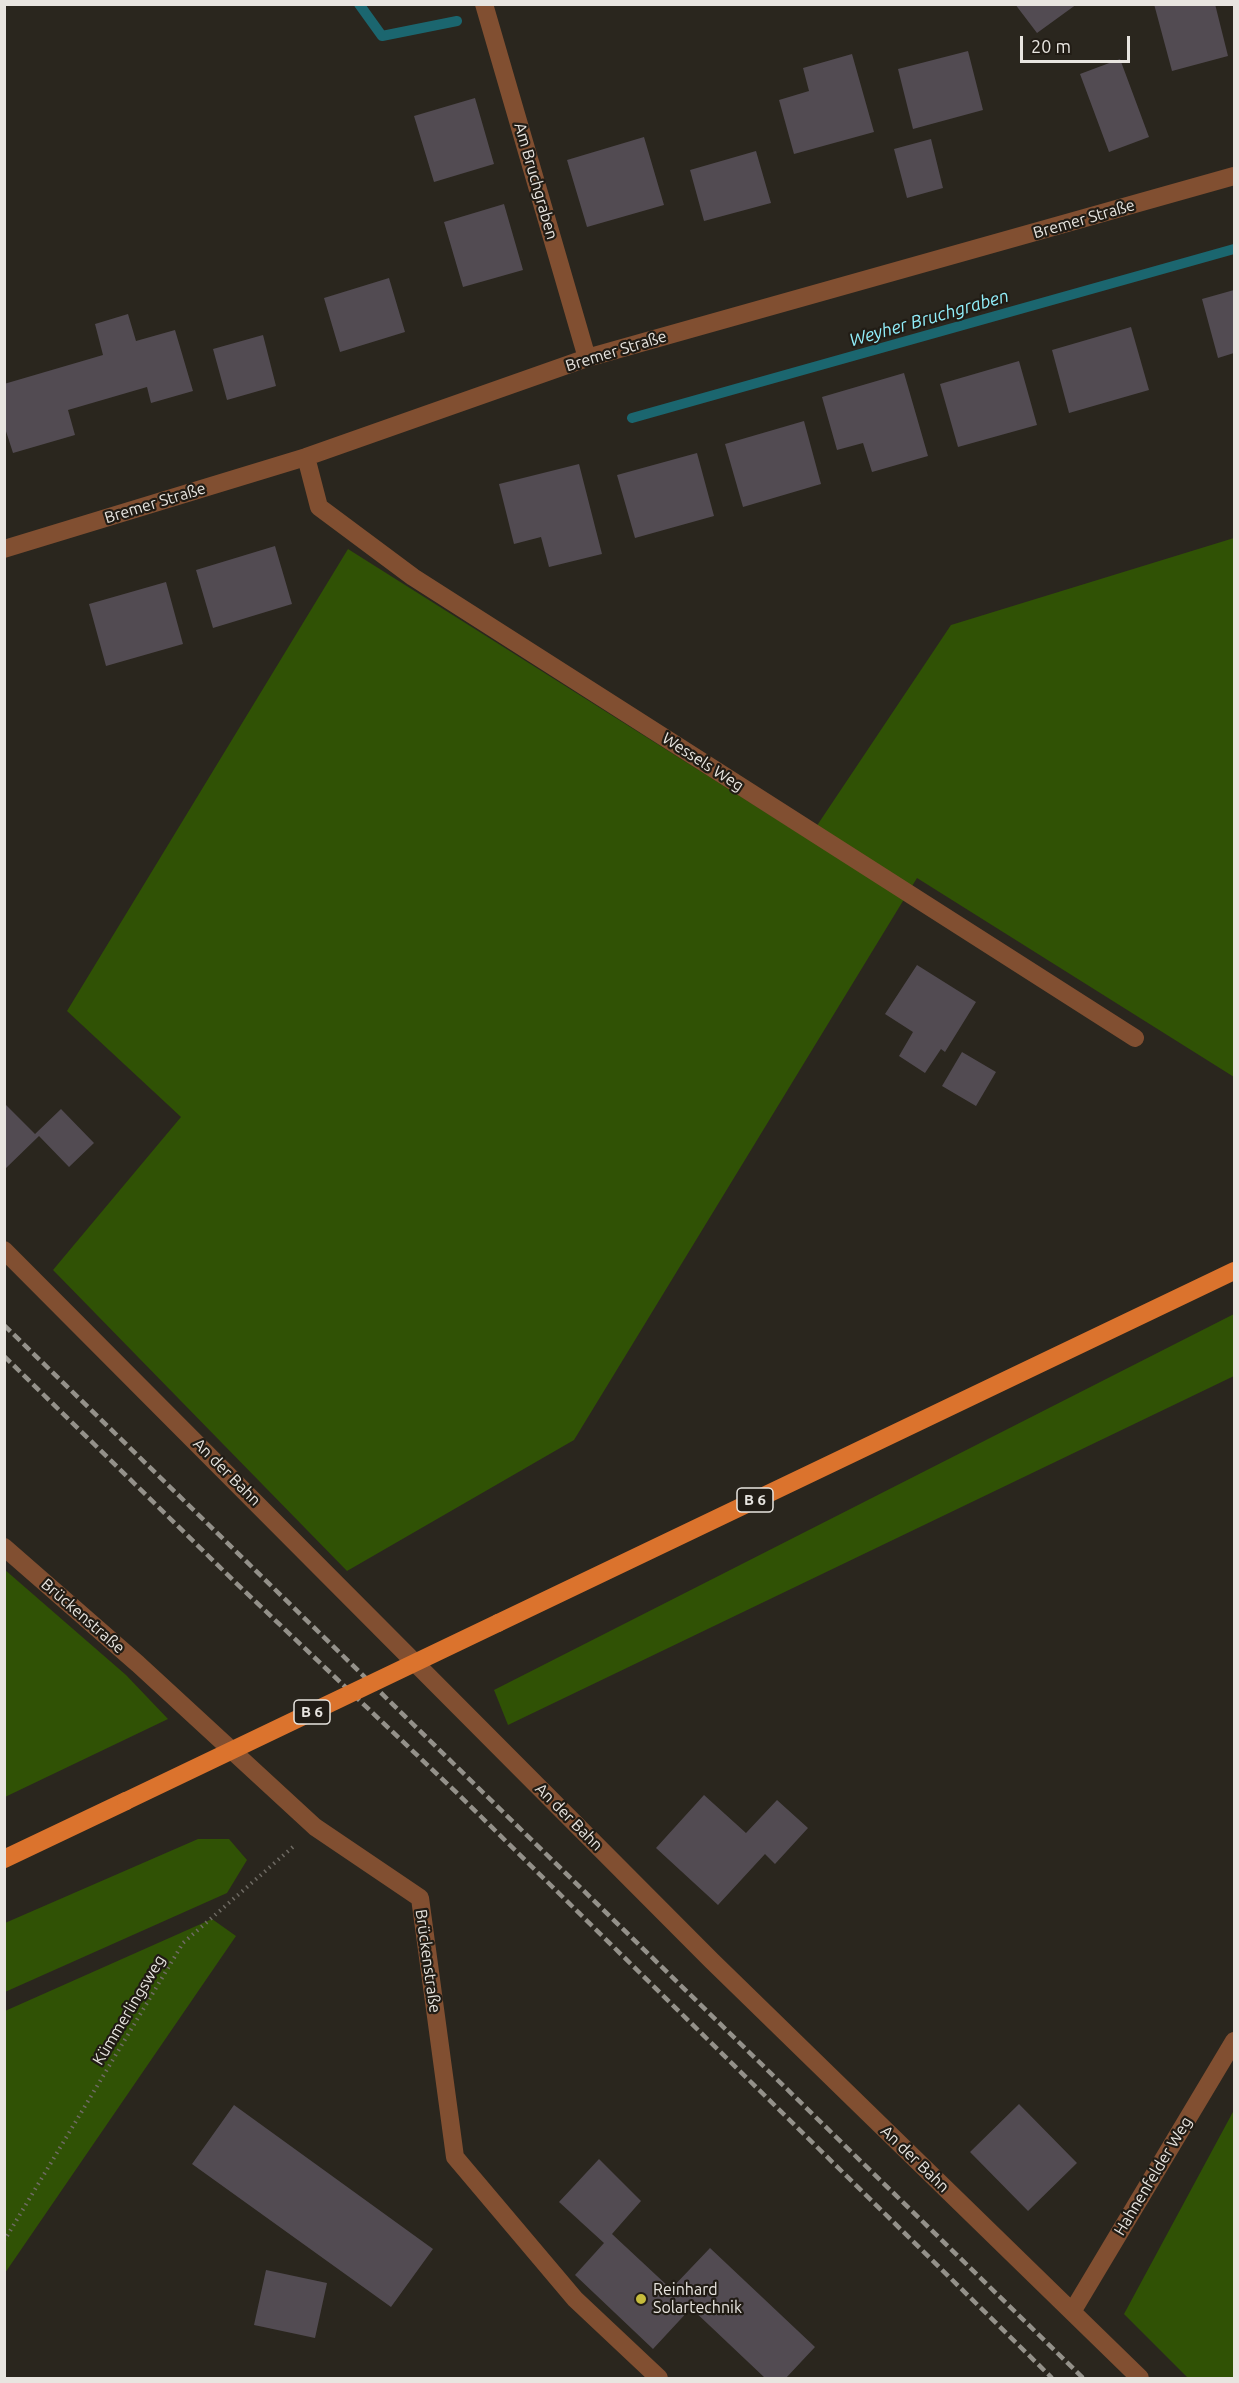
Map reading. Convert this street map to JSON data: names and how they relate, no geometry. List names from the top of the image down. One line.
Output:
{"streets":{"main road":["B 6"],"street":["Am Bruchgraben","Bremer Straße","Wessels Weg","An der Bahn","Brückenstraße","Hahnenfelder Weg"],"path":["Kümmerlingsweg"]},"crossings":[["Am Bruchgraben","Bremer Straße"],["Bremer Straße","Wessels Weg"],["An der Bahn","Hahnenfelder Weg"],["Brückenstraße","Kümmerlingsweg"]],"water":["Weyher Bruchgraben"],"places":["Reinhard Solartechnik"],"scale_bar":"20 m"}
